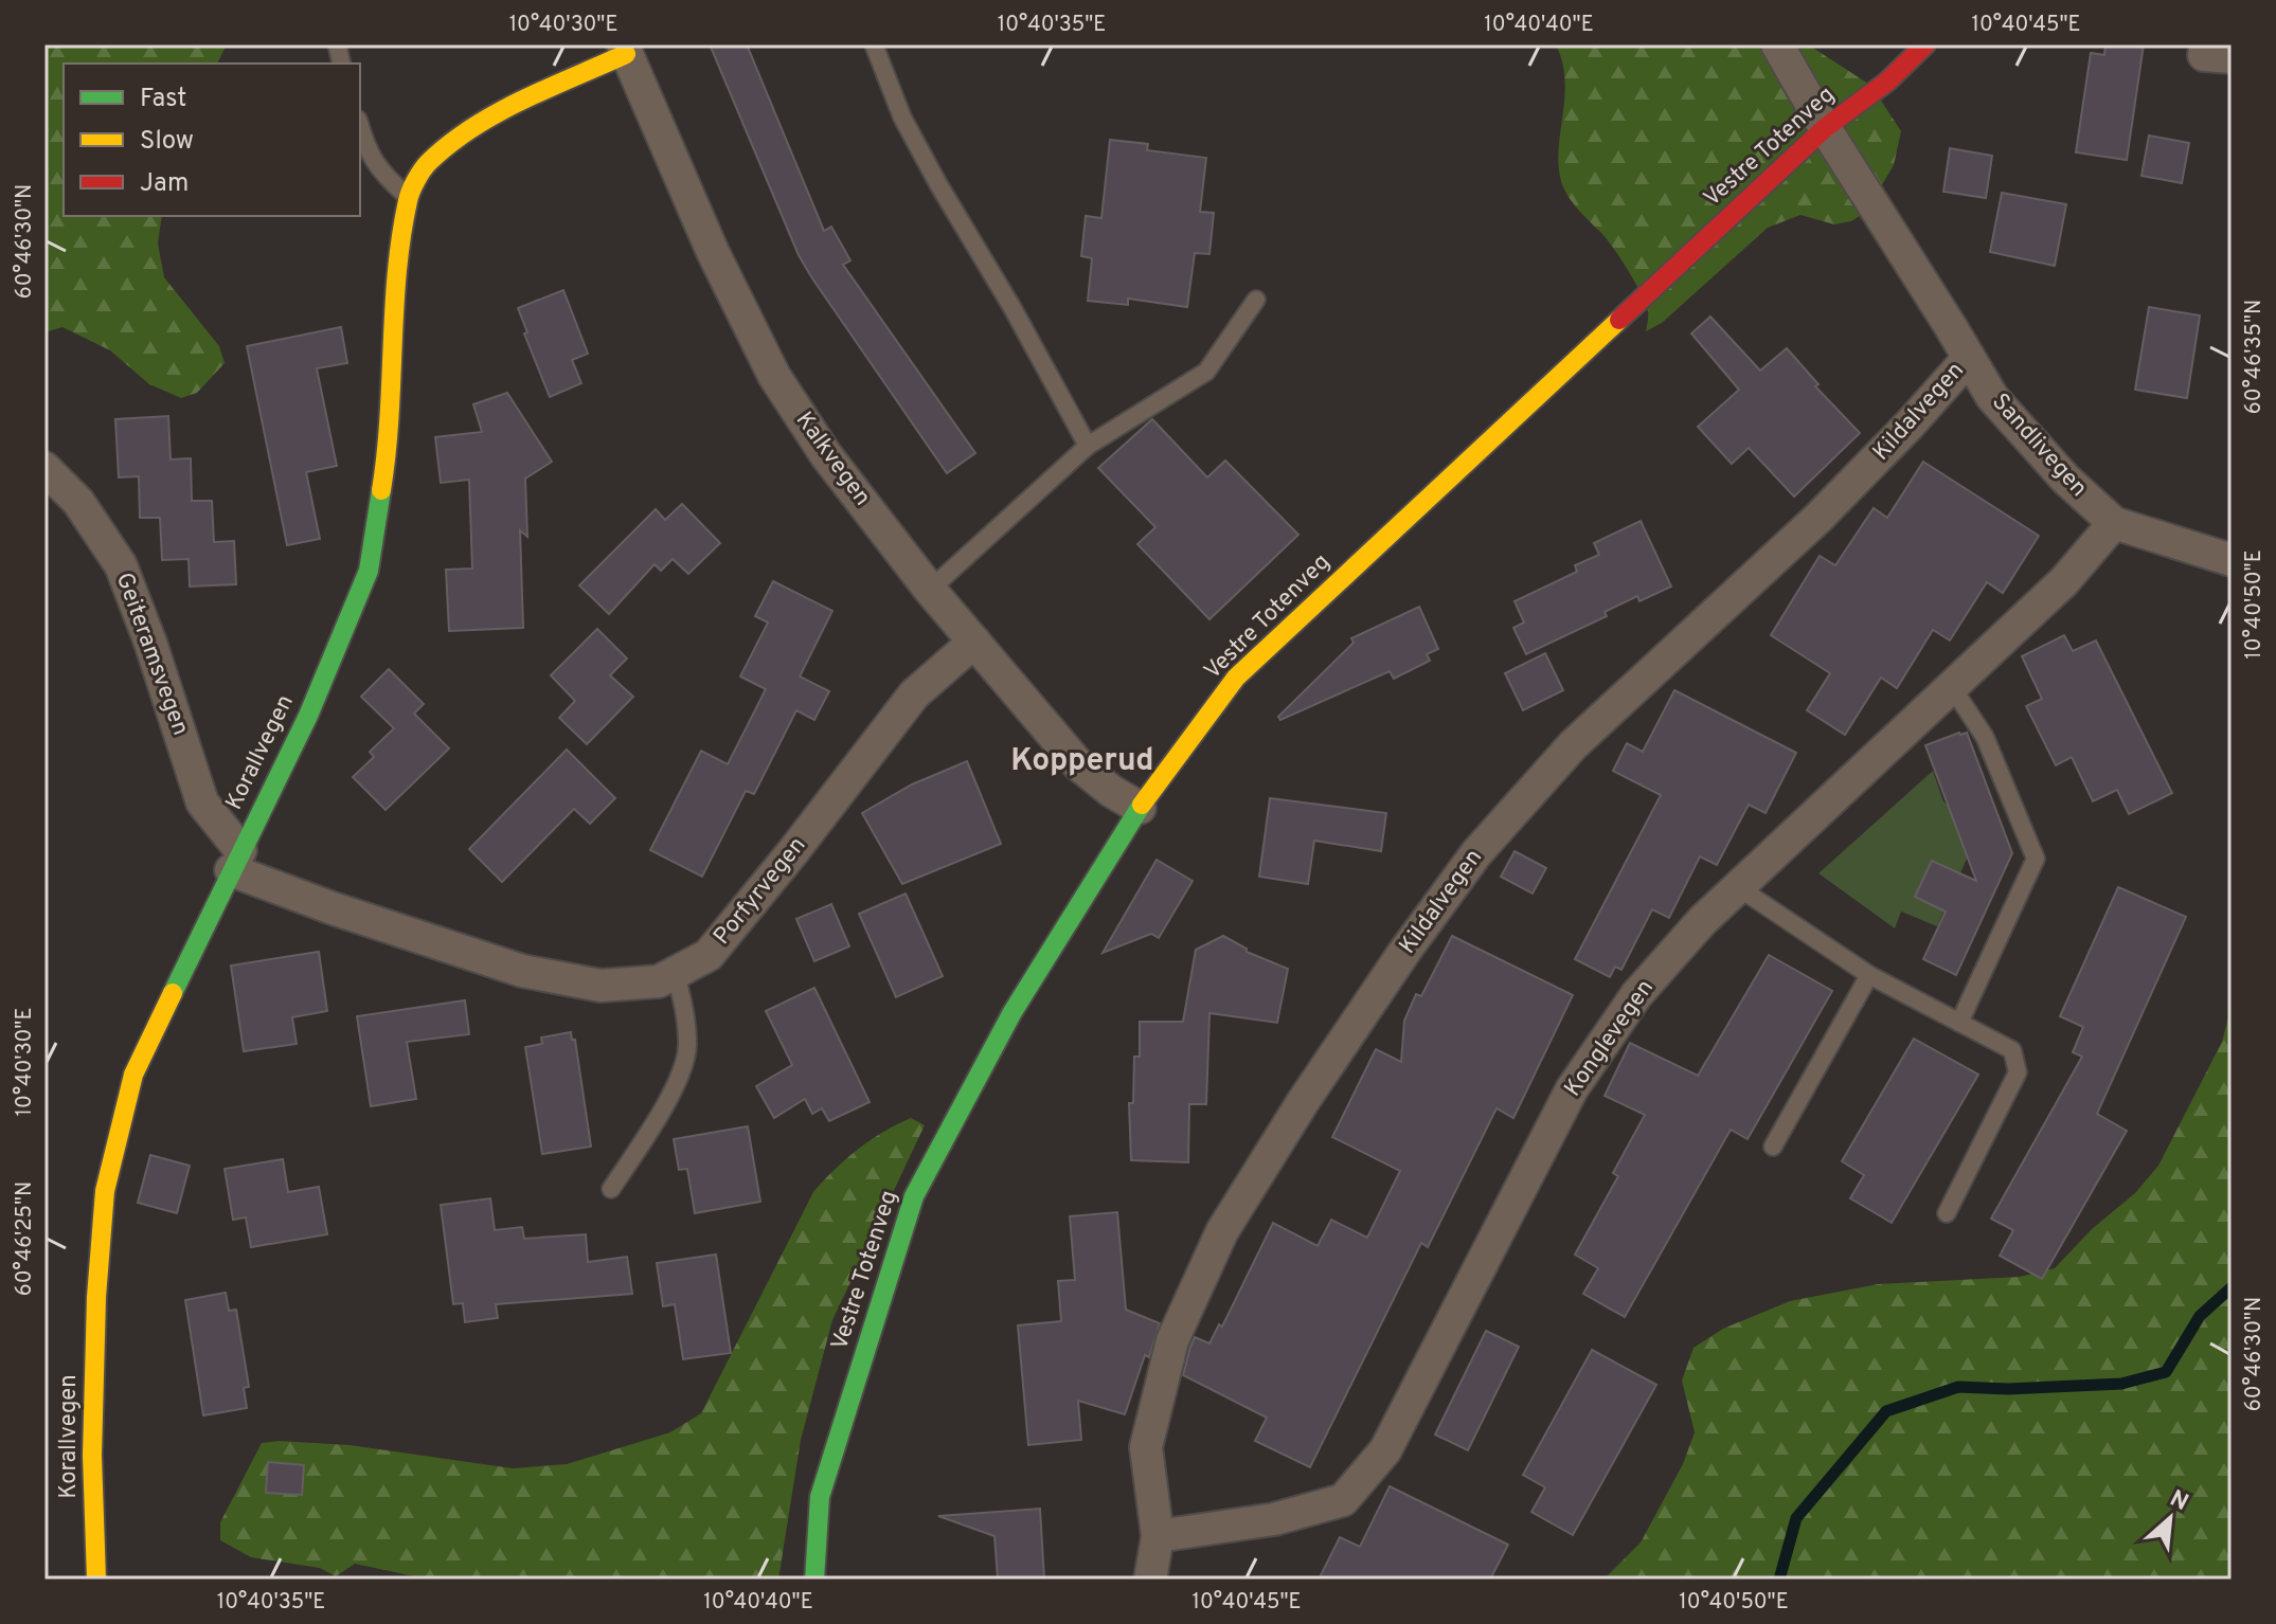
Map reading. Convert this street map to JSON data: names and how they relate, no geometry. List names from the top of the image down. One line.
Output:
{"streets":{"main road":["Vestre Totenveg","Korallvegen"],"street":["Kildalvegen","Sandlivegen","Kalkvegen","Geiteramsvegen","Porfyrvegen","Konglevegen"]},"crossings":[["Vestre Totenveg","Sandlivegen"],["Vestre Totenveg","Kalkvegen"],["Kildalvegen","Sandlivegen"],["Kildalvegen","Konglevegen"],["Sandlivegen","Konglevegen"],["Kalkvegen","Korallvegen"],["Kalkvegen","Porfyrvegen"],["Geiteramsvegen","Korallvegen"],["Geiteramsvegen","Porfyrvegen"],["Korallvegen","Porfyrvegen"]],"districts":["Kopperud"],"legend":["Fast","Slow","Jam"],"north":"top right","coordinates":["10°40'30\"E","10°40'35\"E","10°40'40\"E","10°40'45\"E","60°46'30\"N","60°46'35\"N","10°40'50\"E","60°46'25\"N"]}
